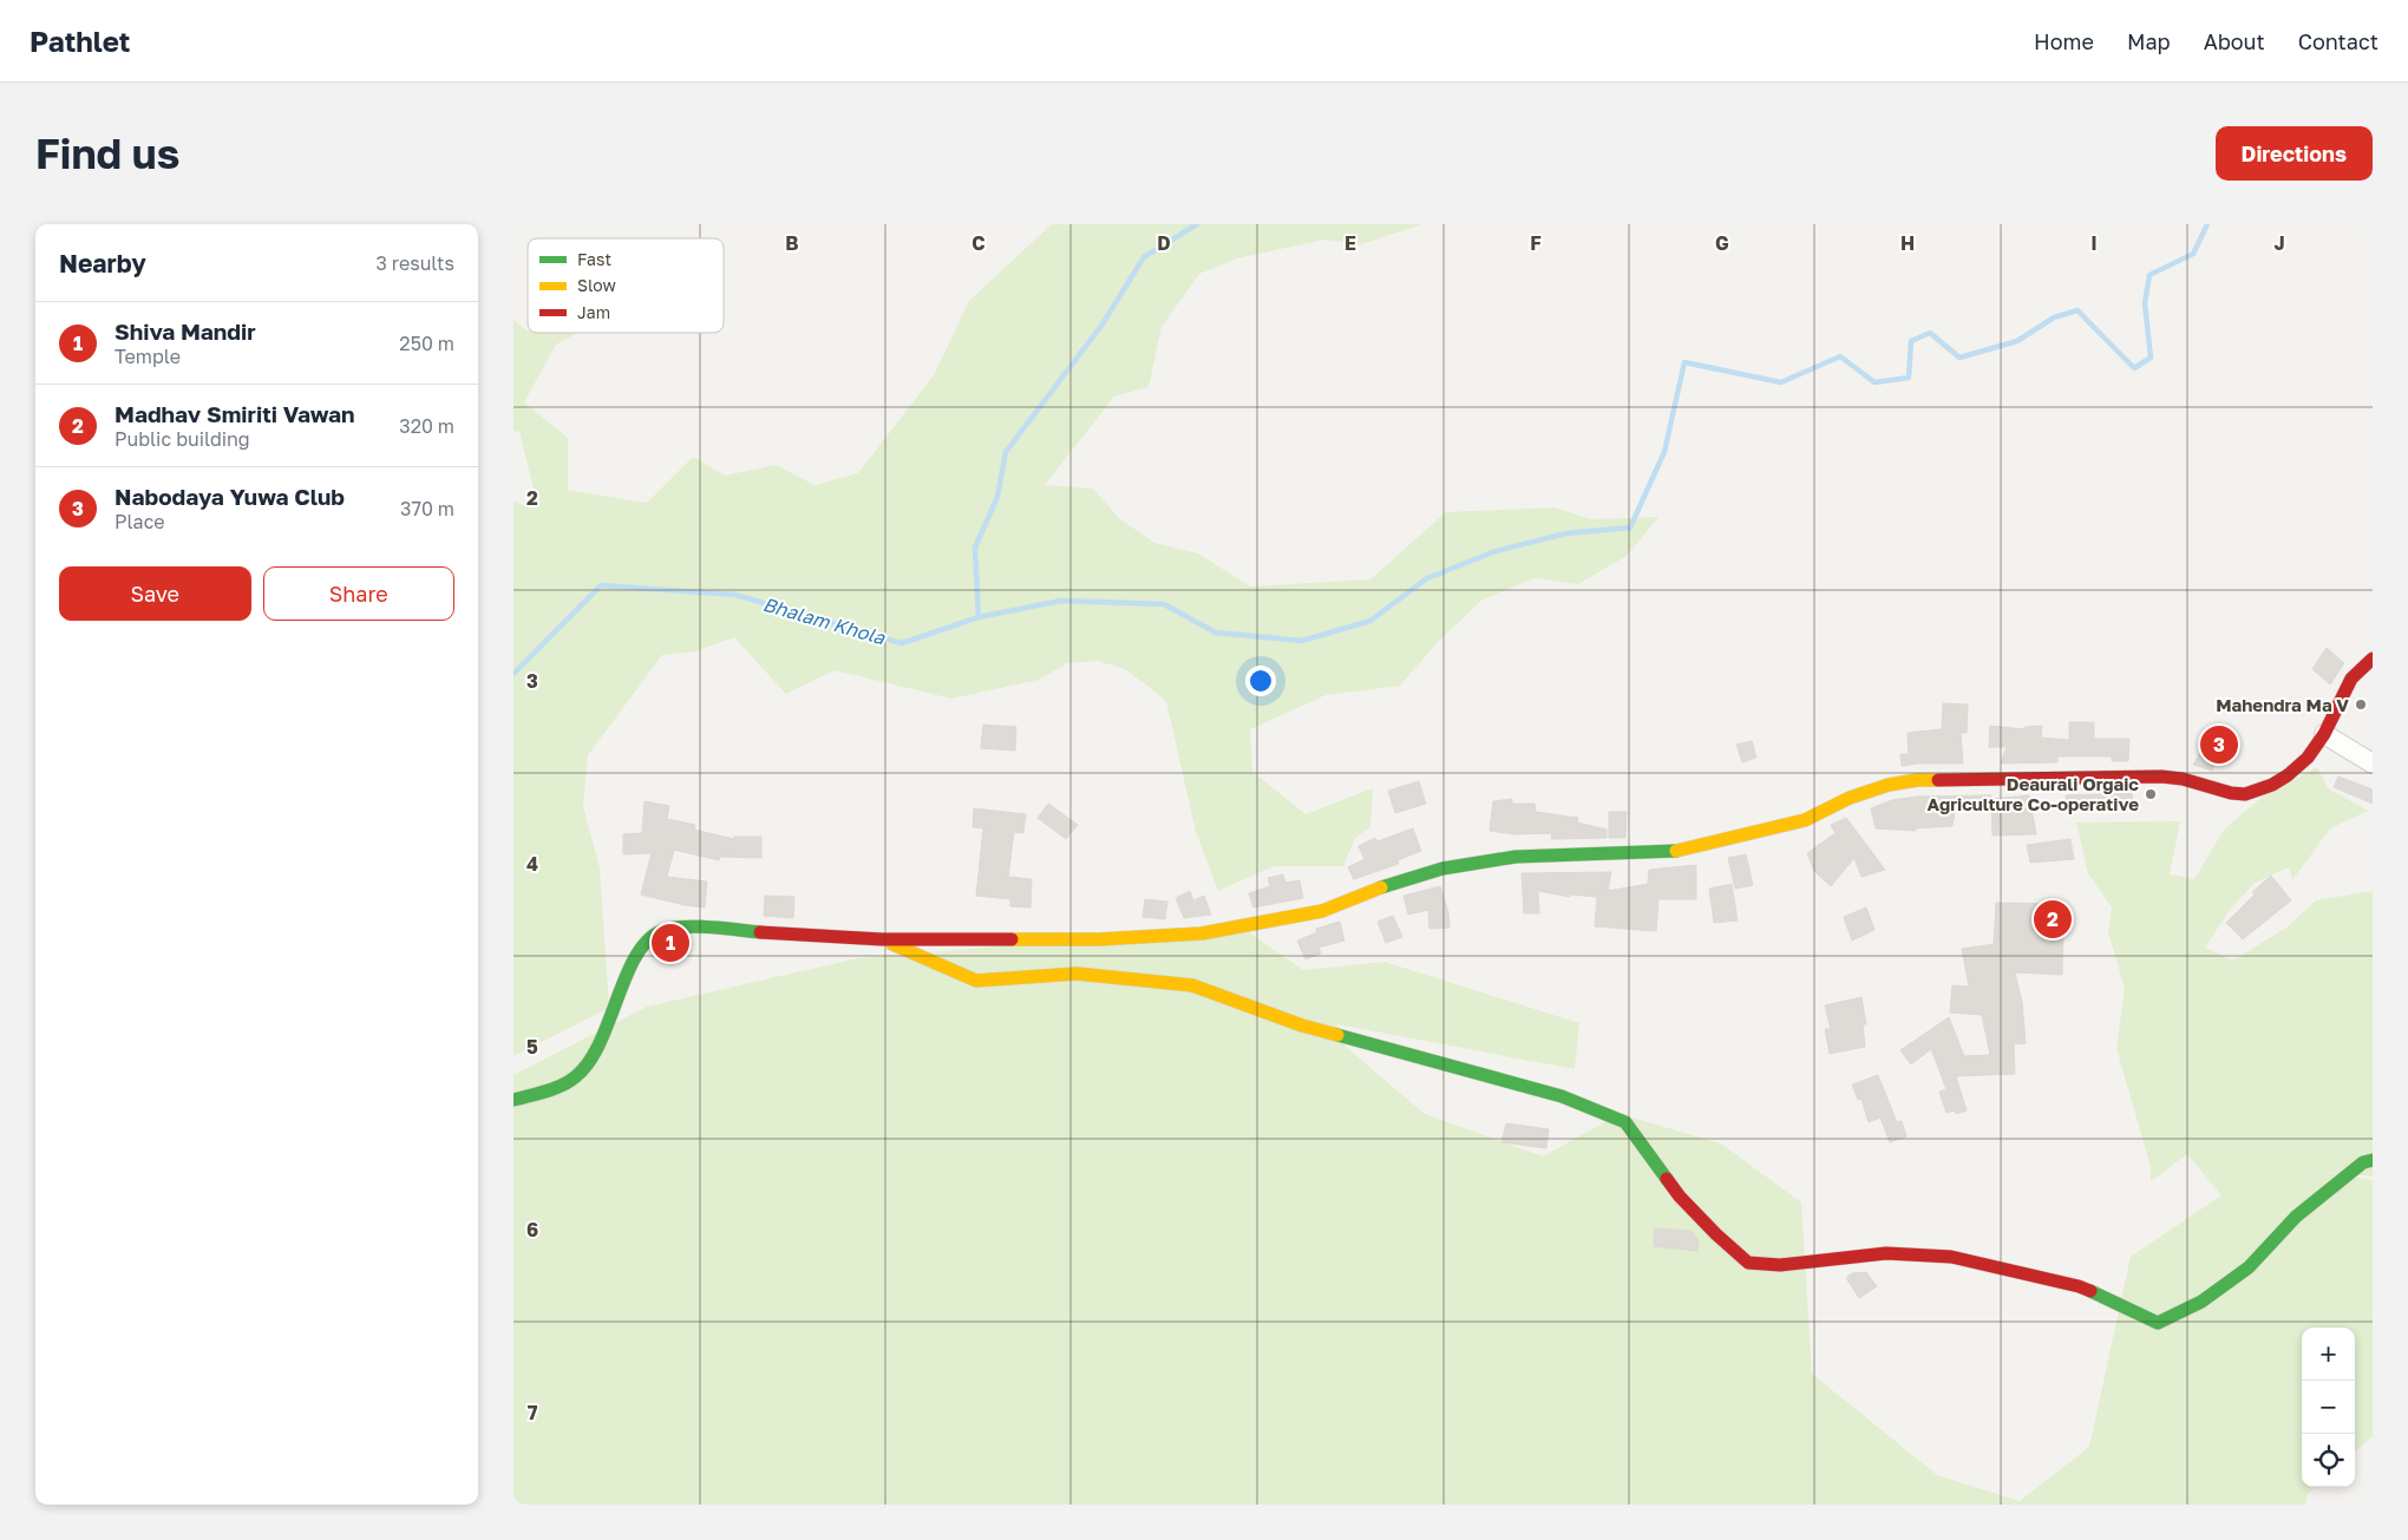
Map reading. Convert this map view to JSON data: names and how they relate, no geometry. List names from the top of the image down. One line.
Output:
{"water":["Bhalam Khola"],"places":["Mahendra Ma V","Deaurali Orgaic Agriculture Co-operative"],"legend":["Fast","Slow","Jam"],"page":{"header":"Pathlet","nav":["Home","Map","About","Contact"],"buttons":["Directions",["Save","Share"]],"title":"Find us","heading":["Nearby","3 results"],"list":[{"mark":"1","name":"Shiva Mandir","note":"Temple","value":"250 m"},{"mark":"2","name":"Madhav Smiriti Vawan","note":"Public building","value":"320 m"},{"mark":"3","name":"Nabodaya Yuwa Club","note":"Place","value":"370 m"}],"pins":["3","2","1"],"map_buttons":["+","−"]},"grid":{"columns":["B","C","D","E","F","G","H","I","J"],"rows":["2","3","4","5","6","7"]}}
